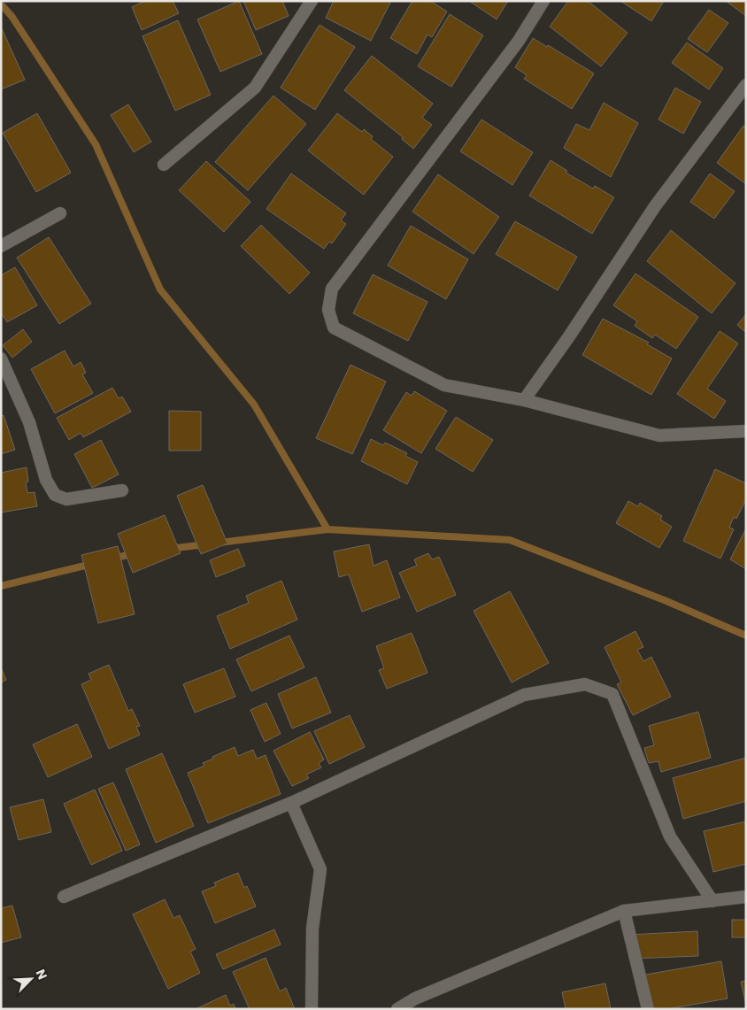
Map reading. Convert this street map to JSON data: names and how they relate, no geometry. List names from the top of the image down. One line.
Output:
{"north":"top right"}
